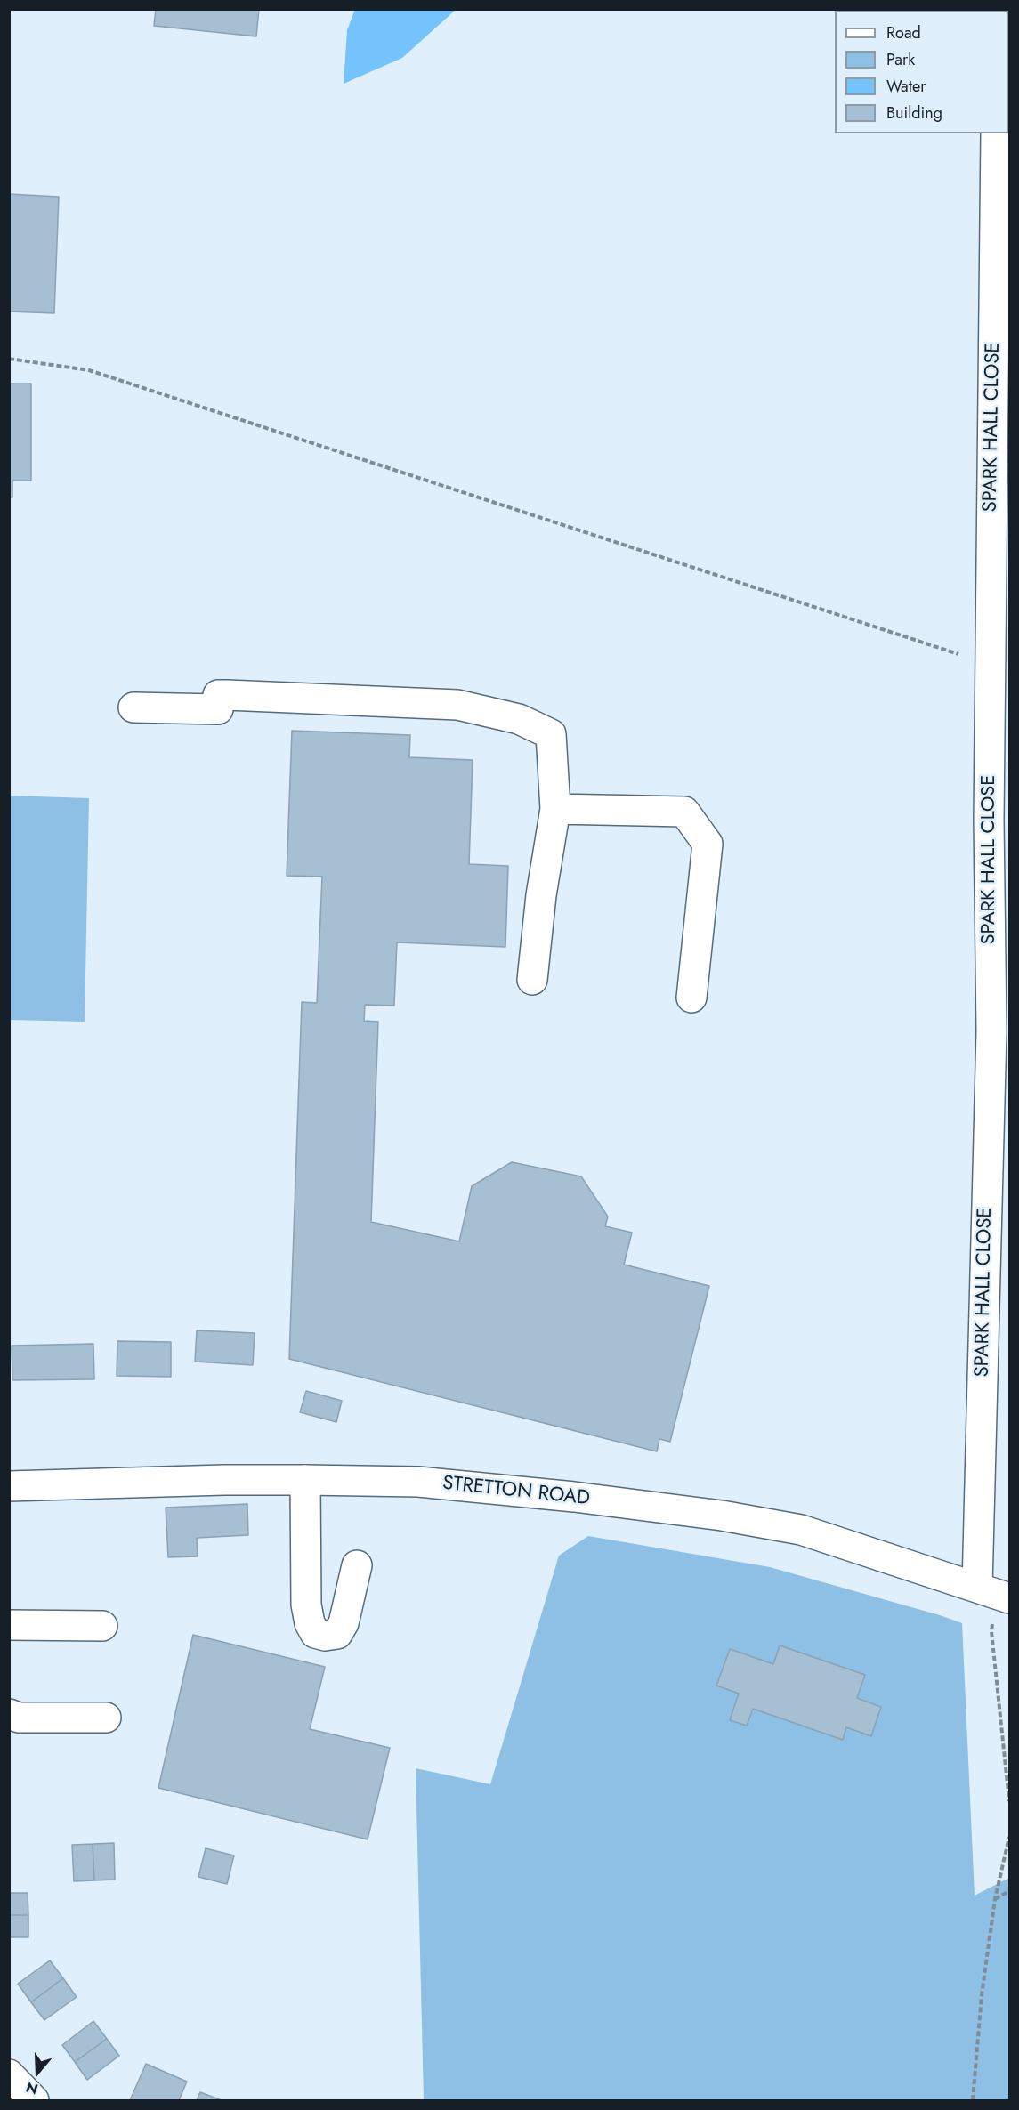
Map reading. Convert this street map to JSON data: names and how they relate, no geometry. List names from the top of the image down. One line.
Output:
{"streets":{"street":["SPARK HALL CLOSE","STRETTON ROAD"]},"crossings":[["SPARK HALL CLOSE","STRETTON ROAD"]],"legend":["Road","Park","Water","Building"],"north":"bottom"}
